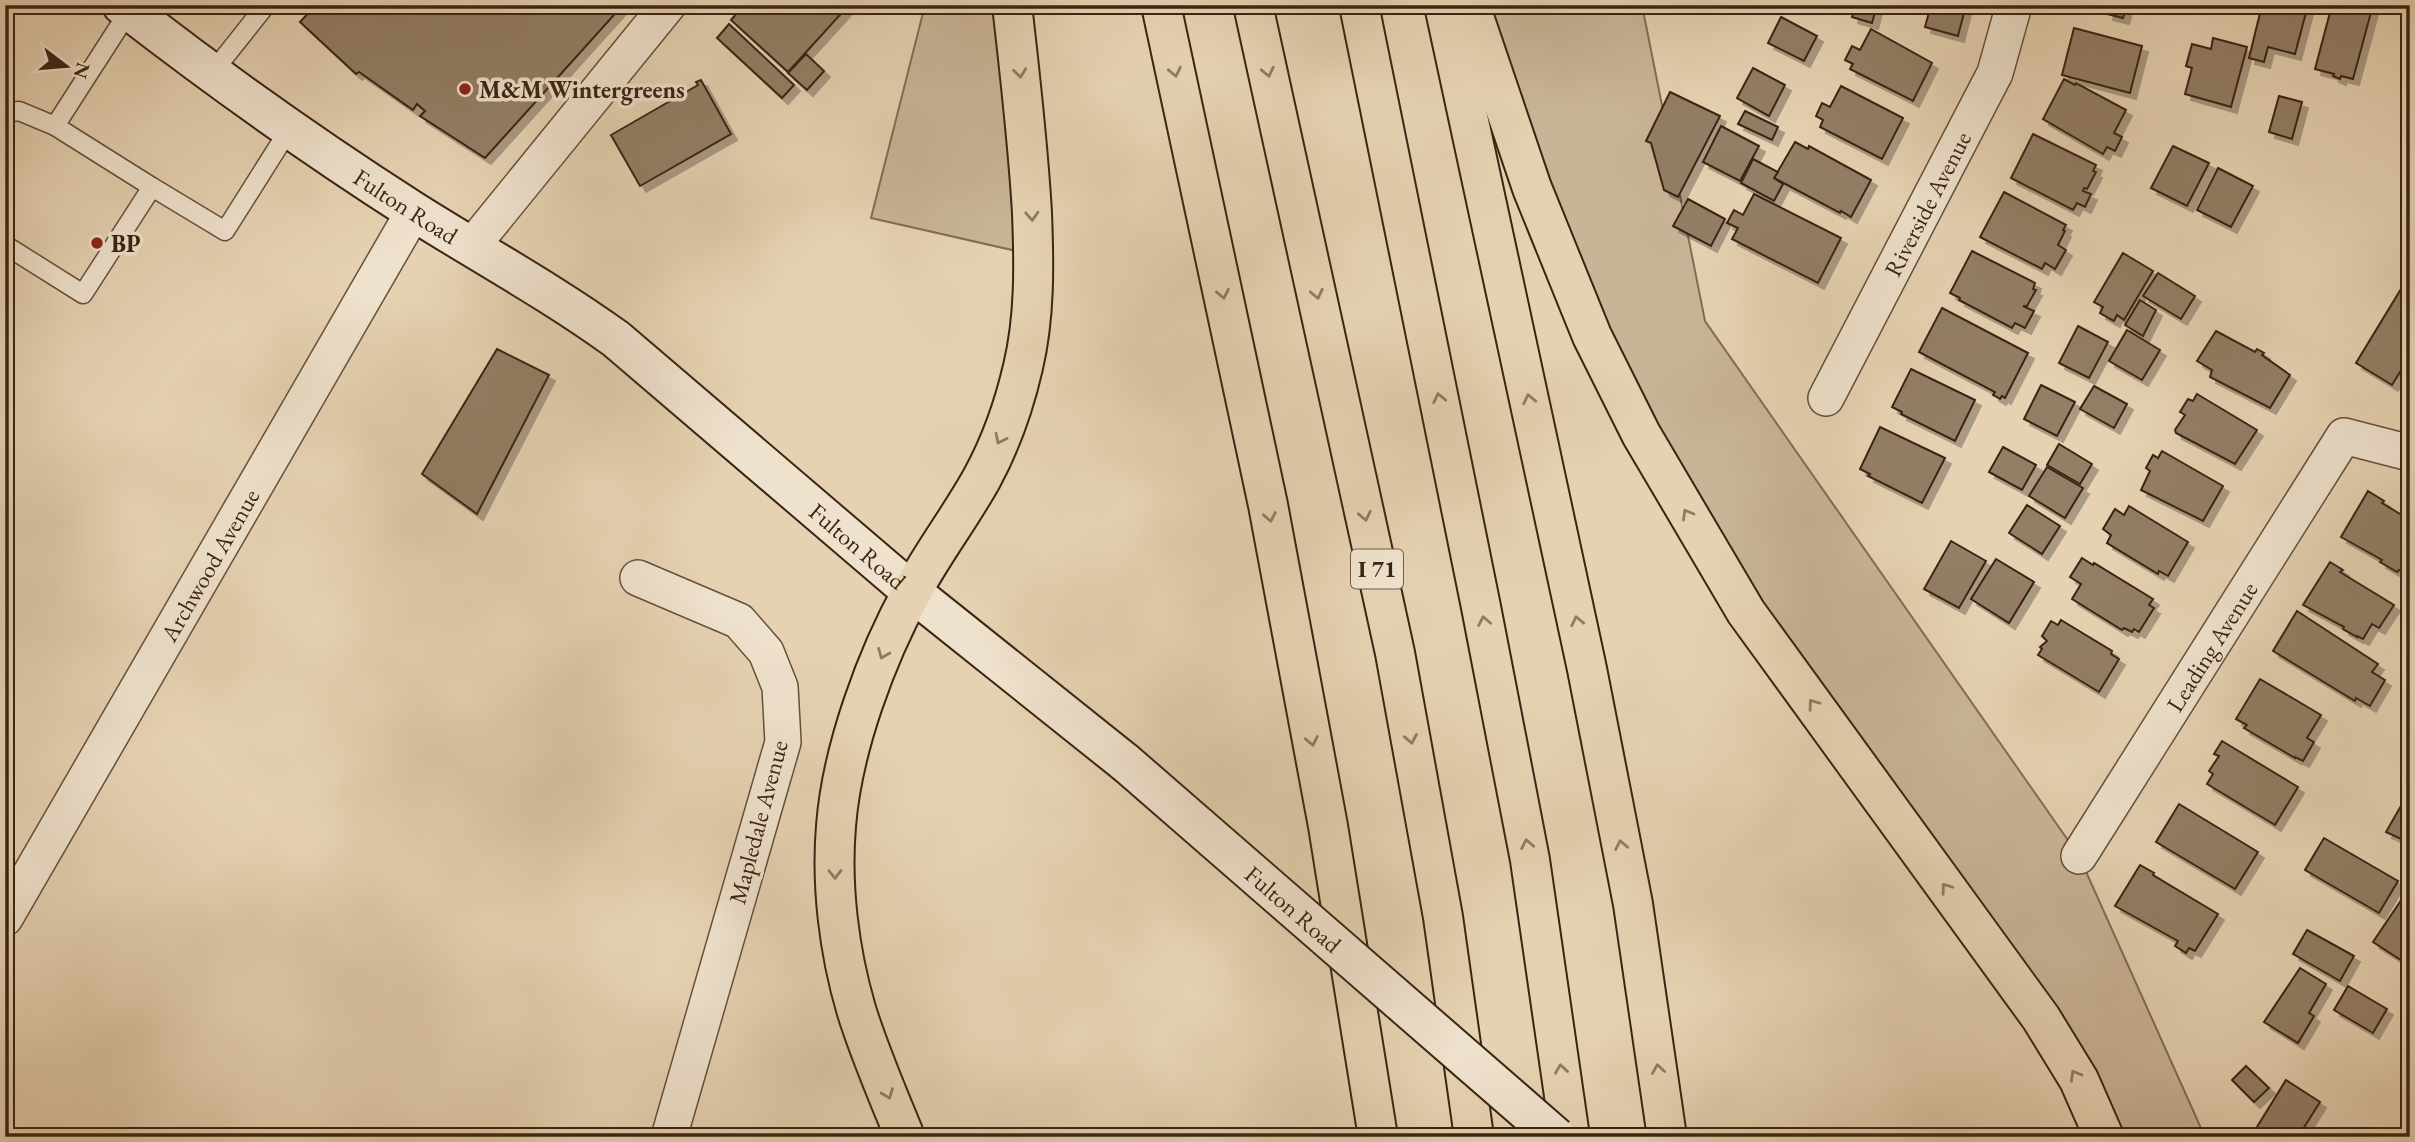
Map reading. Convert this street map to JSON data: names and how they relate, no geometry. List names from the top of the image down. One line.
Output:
{"streets":{"highway":["I 71"],"main road":["Fulton Road"],"street":["Riverside Avenue","Archwood Avenue","Leading Avenue","Mapledale Avenue"]},"crossings":[["Fulton Road","Archwood Avenue"]],"places":["M&M Wintergreens","BP"],"north":"right"}
